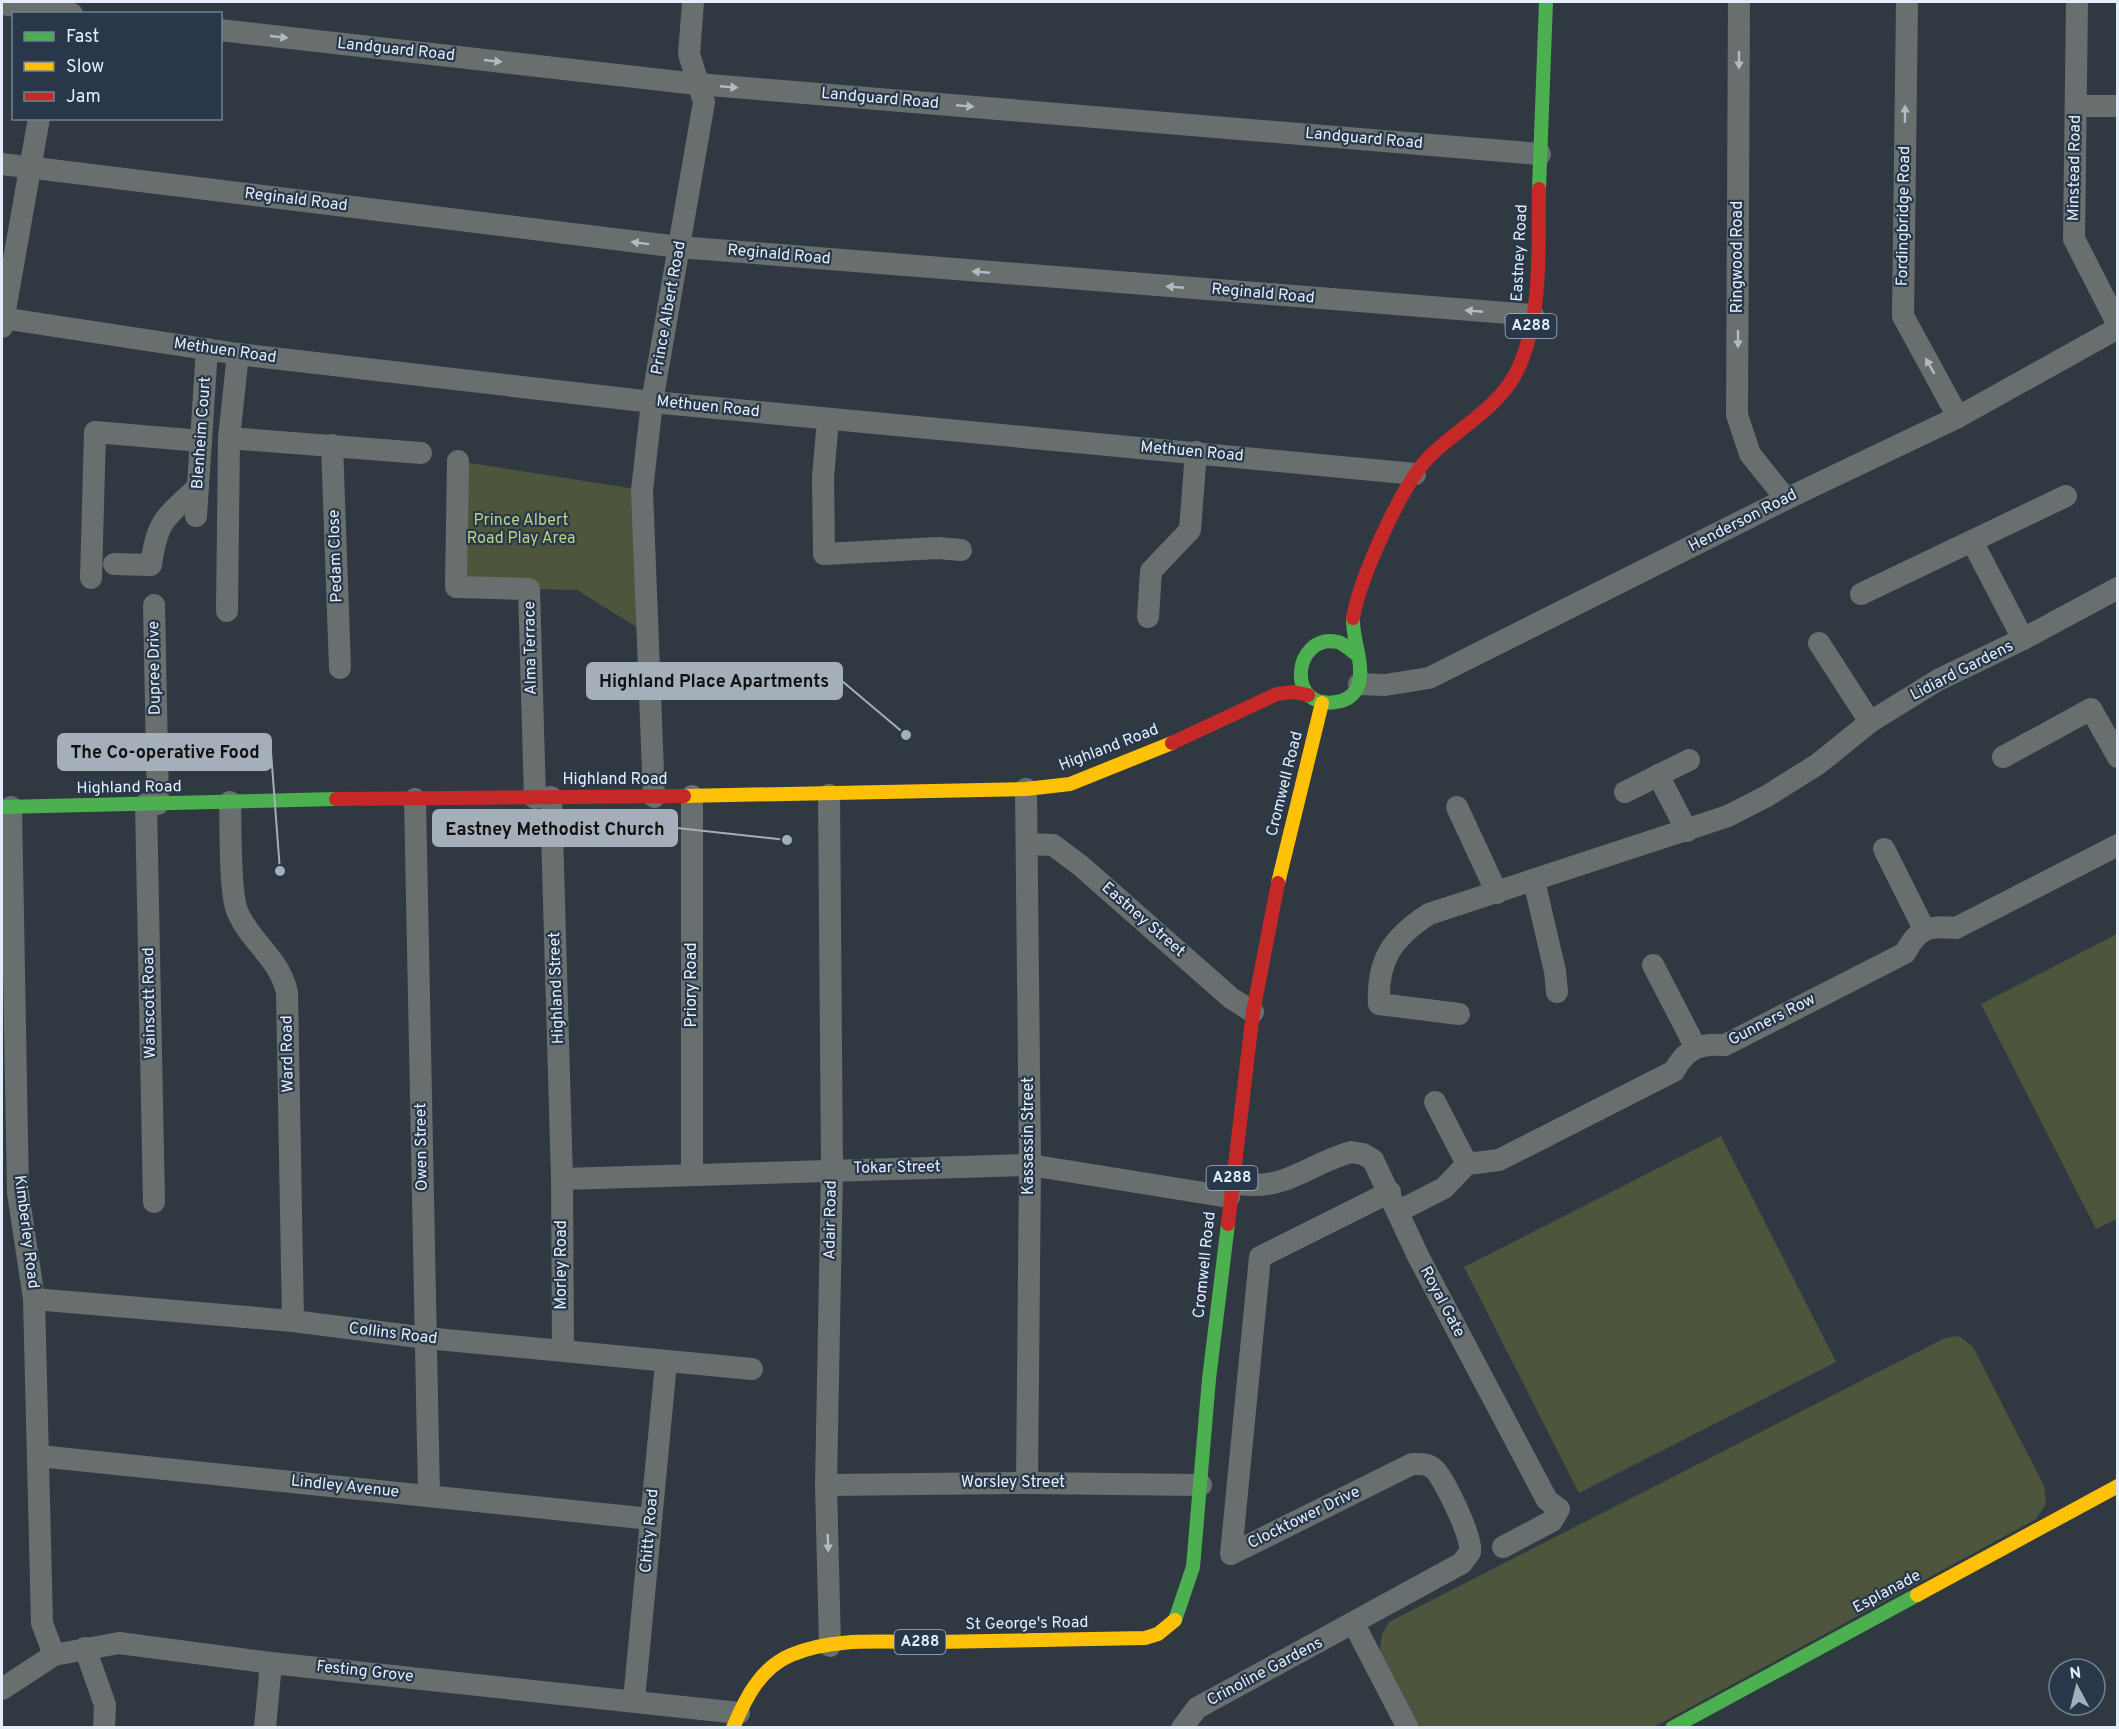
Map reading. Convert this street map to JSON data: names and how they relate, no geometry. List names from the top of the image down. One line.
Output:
{"streets":{"main road":["Eastney Road","A288","Highland Road","Cromwell Road","Esplanade","St George's Road"],"street":["Landguard Road","Minstead Road","Reginald Road","Fordingbridge Road","Ringwood Road","Prince Albert Road","Methuen Road","Blenheim Court","Henderson Road","Pedam Close","Alma Terrace","Dupree Drive","Lidiard Gardens","Eastney Street","Priory Road","Highland Street","Wainscott Road","Gunners Row","Ward Road","Kassassin Street","Owen Street","Tokar Street","Adair Road","Kimberley Road","Morley Road","Royal Gate","Collins Road","Worsley Street","Lindley Avenue","Clocktower Drive","Chitty Road","Festing Grove","Crinoline Gardens"]},"crossings":[["Landguard Road","Eastney Road"],["Landguard Road","Prince Albert Road"],["Minstead Road","Henderson Road"],["Reginald Road","Eastney Road"],["Reginald Road","Prince Albert Road"],["Fordingbridge Road","Henderson Road"],["Eastney Road","A288"],["Eastney Road","Methuen Road"],["Eastney Road","Henderson Road"],["Eastney Road","Highland Road"],["Eastney Road","Cromwell Road"],["Ringwood Road","Henderson Road"],["Prince Albert Road","Methuen Road"],["Prince Albert Road","Highland Road"],["A288","Henderson Road"],["A288","Highland Road"],["A288","Cromwell Road"],["Methuen Road","Blenheim Court"],["Henderson Road","Highland Road"],["Henderson Road","Cromwell Road"],["Alma Terrace","Highland Road"],["Alma Terrace","Highland Street"],["Dupree Drive","Highland Road"],["Dupree Drive","Wainscott Road"],["Highland Road","Cromwell Road"],["Highland Road","Priory Road"],["Highland Road","Highland Street"],["Highland Road","Wainscott Road"],["Highland Road","Ward Road"],["Highland Road","Kassassin Street"],["Highland Road","Owen Street"],["Highland Road","Adair Road"],["Highland Road","Kimberley Road"],["Cromwell Road","Eastney Street"],["Cromwell Road","Tokar Street"],["Cromwell Road","Royal Gate"],["Cromwell Road","Worsley Street"],["Cromwell Road","St George's Road"],["Eastney Street","Kassassin Street"],["Priory Road","Tokar Street"],["Highland Street","Tokar Street"],["Highland Street","Morley Road"],["Ward Road","Collins Road"],["Kassassin Street","Tokar Street"],["Kassassin Street","Worsley Street"],["Owen Street","Collins Road"],["Owen Street","Lindley Avenue"],["Tokar Street","Adair Road"],["Tokar Street","Morley Road"],["Tokar Street","Royal Gate"],["Adair Road","Worsley Street"],["Adair Road","St George's Road"],["Kimberley Road","Collins Road"],["Kimberley Road","Lindley Avenue"],["Kimberley Road","Festing Grove"],["Morley Road","Collins Road"],["Royal Gate","Clocktower Drive"],["Collins Road","Chitty Road"],["Lindley Avenue","Chitty Road"],["Clocktower Drive","Crinoline Gardens"],["Chitty Road","Festing Grove"],["St George's Road","Festing Grove"]],"one_way":["Landguard Road","Reginald Road","Fordingbridge Road","Ringwood Road"],"parks":["Prince Albert Road Play Area"],"places":["Highland Place Apartments","Eastney Methodist Church","The Co-operative Food"],"legend":["Fast","Slow","Jam"],"north":"top"}
